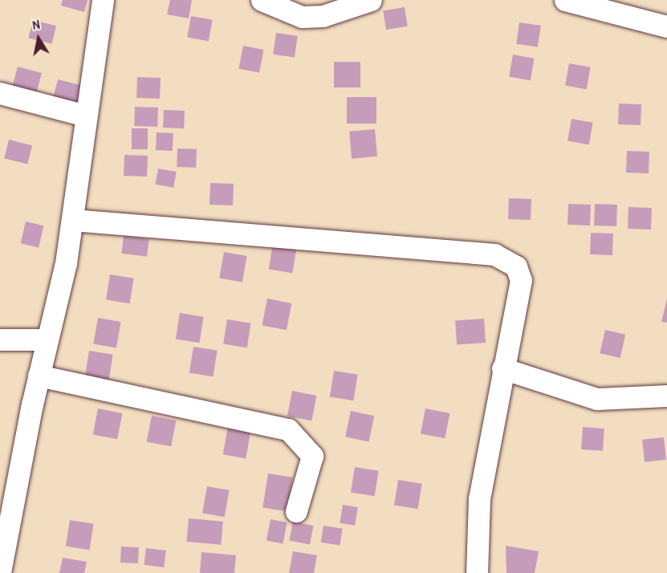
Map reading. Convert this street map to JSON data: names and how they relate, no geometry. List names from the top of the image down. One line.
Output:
{"north":"top"}
